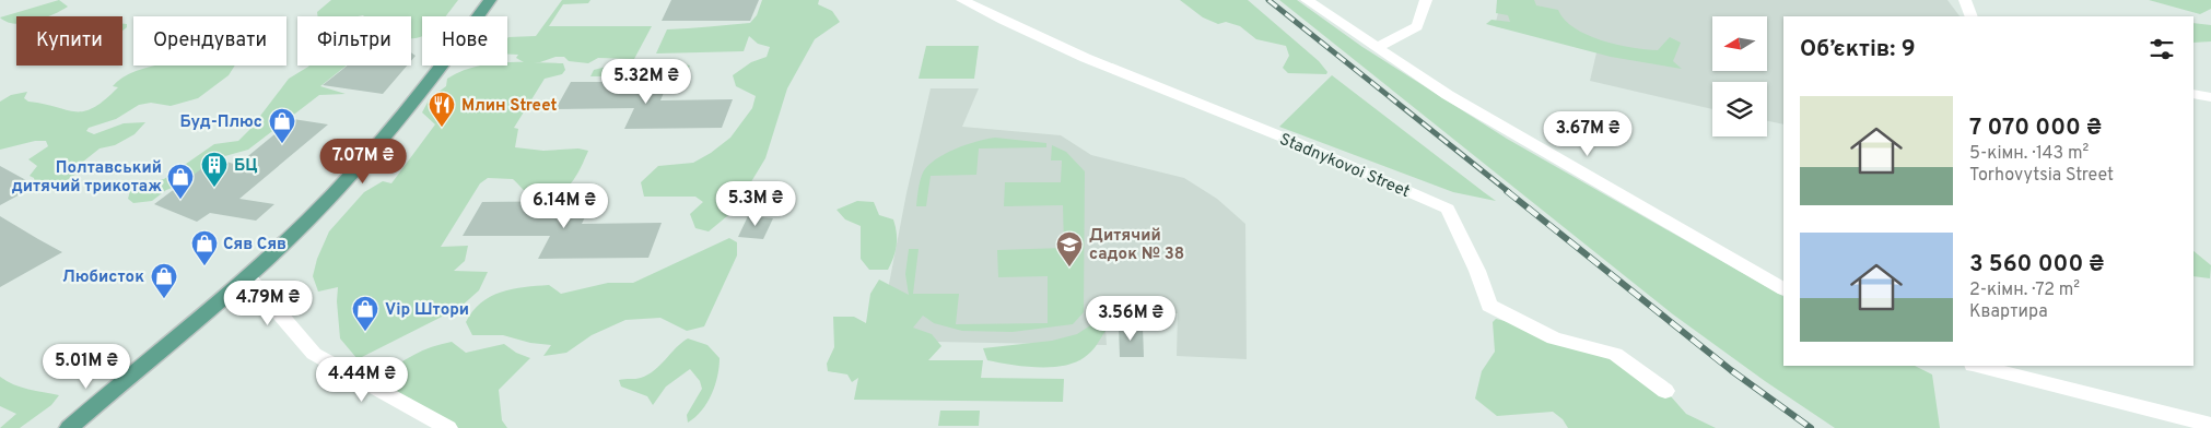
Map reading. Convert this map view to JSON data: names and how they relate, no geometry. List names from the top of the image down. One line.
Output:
{"streets":{"street":["Stadnykovoi Street"]},"places":{"restaurant":["Млин Street"],"shop":["Буд-Плюс","Полтавський дитячий трикотаж","Сяв Сяв","Любисток","Vip Штори"],"building":["БЦ"],"school or university":["Дитячий садок № 38"]},"north":"left","page":{"chip":["Купити","Орендувати","Фільтри","Нове"],"heading":"Об’єктів: 9","price":["5.32M ₴","3.67M ₴","7.07M ₴","5.3M ₴","6.14M ₴","4.79M ₴","3.56M ₴","5.01M ₴","4.44M ₴"],"list":[{"name":"7 070 000 ₴","note":"5-кімн. · 143 m² · Torhovytsia Street"},{"name":"3 560 000 ₴","note":"2-кімн. · 72 m² · Квартира"}]}}
